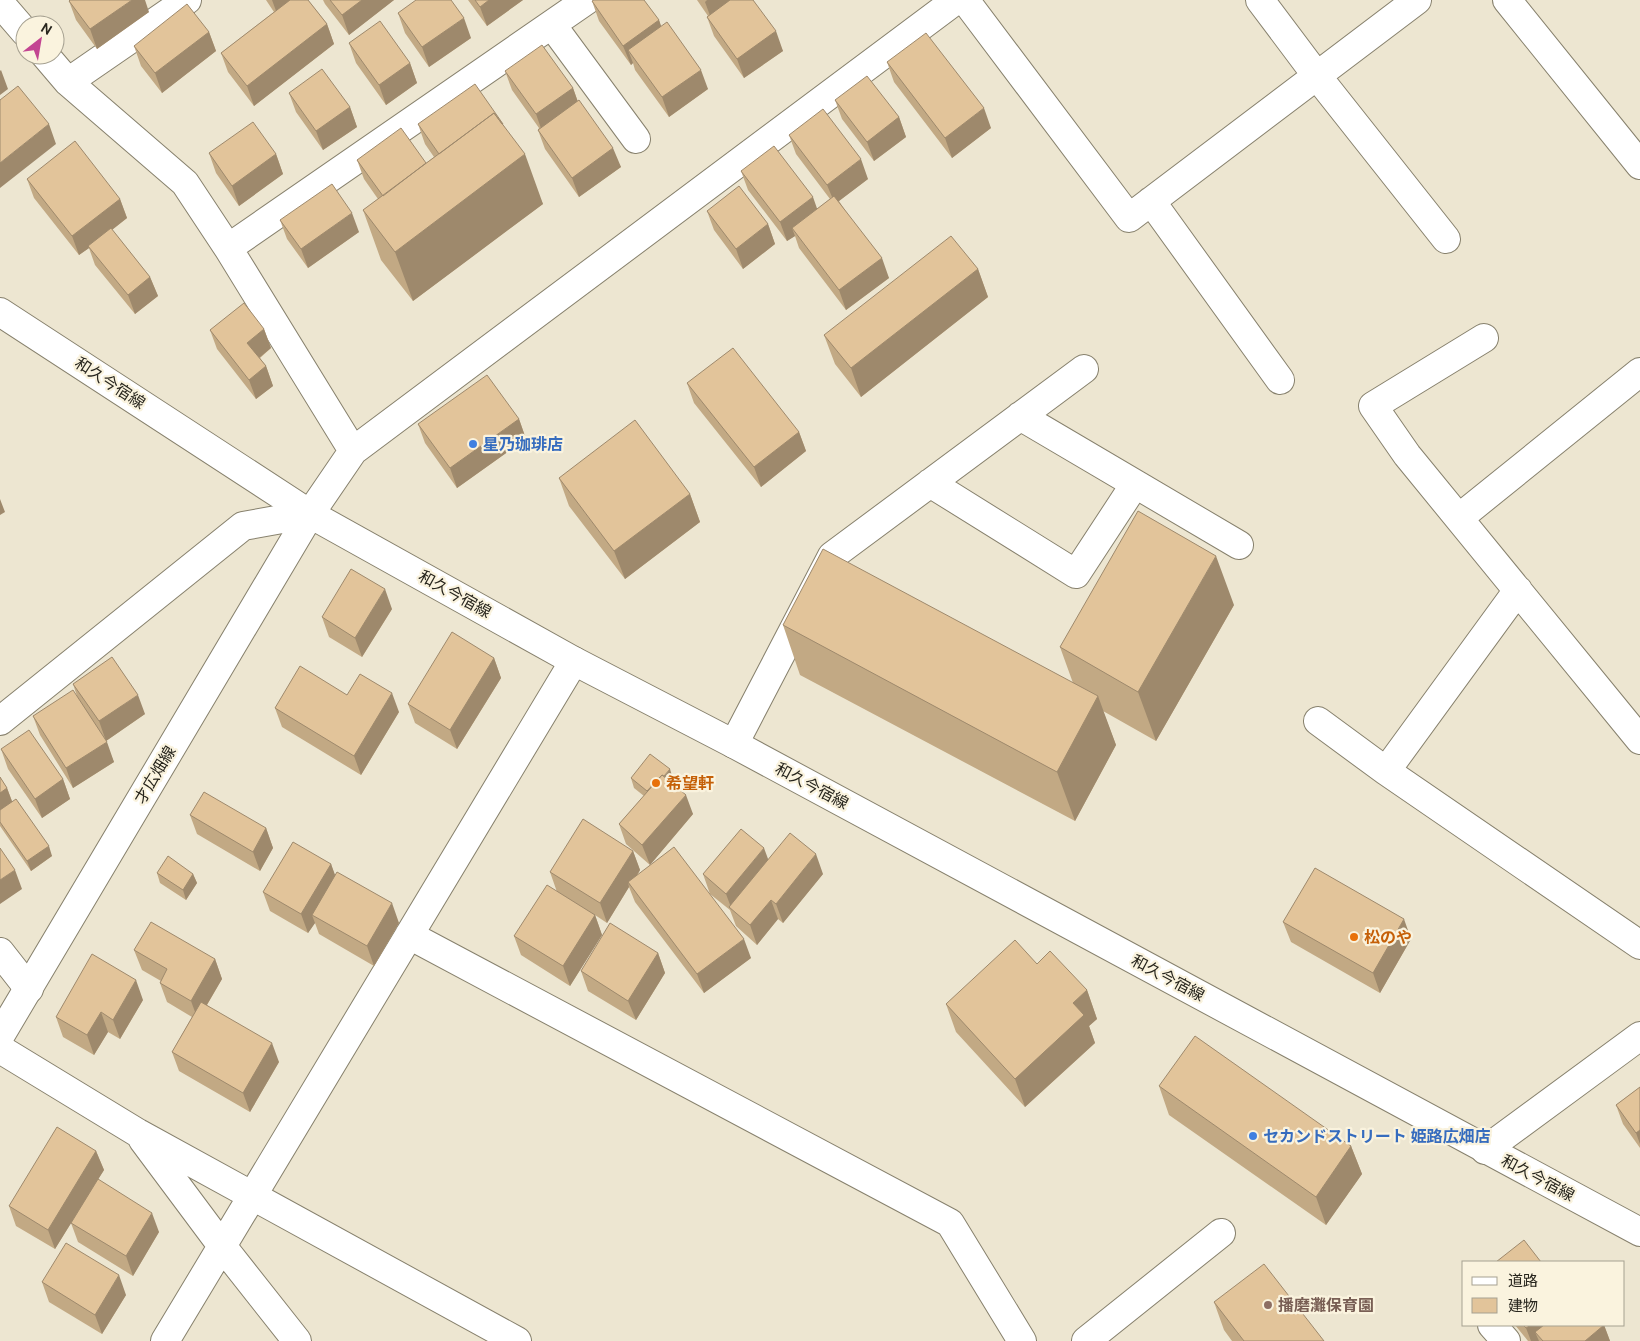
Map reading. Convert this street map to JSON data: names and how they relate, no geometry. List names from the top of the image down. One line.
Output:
{"streets":{"street":["和久今宿線","才広畑線"]},"crossings":[["和久今宿線","才広畑線"]],"places":["星乃珈琲店","希望軒","松のや","セカンドストリート 姫路広畑店","播磨灘保育園"],"legend":["道路","建物"],"north":"top right"}
